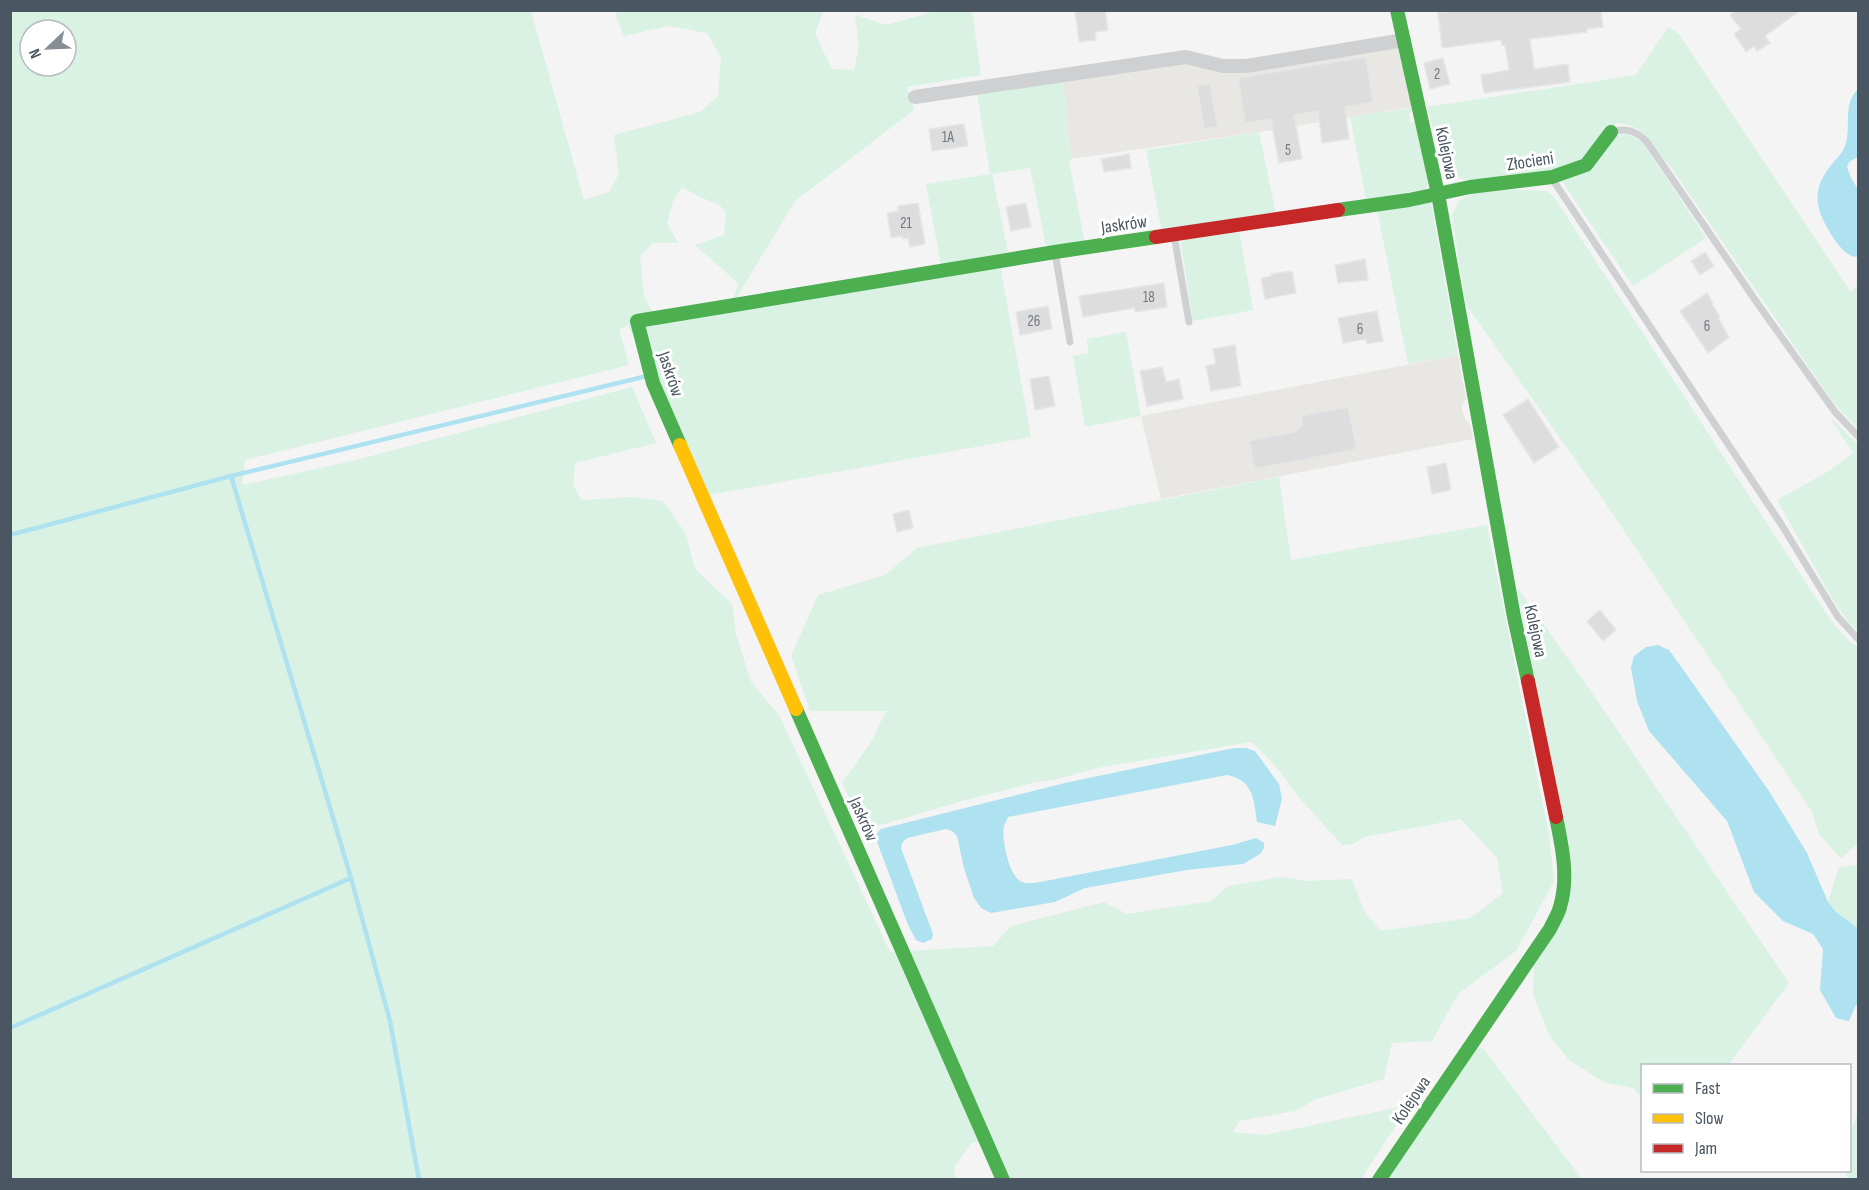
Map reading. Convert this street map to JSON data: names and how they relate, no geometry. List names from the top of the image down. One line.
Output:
{"streets":{"street":["Kolejowa","Złocieni","Jaskrów"]},"crossings":[["Kolejowa","Złocieni"],["Kolejowa","Jaskrów"],["Złocieni","Jaskrów"]],"house_numbers":["2","1A","5","21","18","26","6","6"],"legend":["Fast","Slow","Jam"],"north":"bottom left"}
